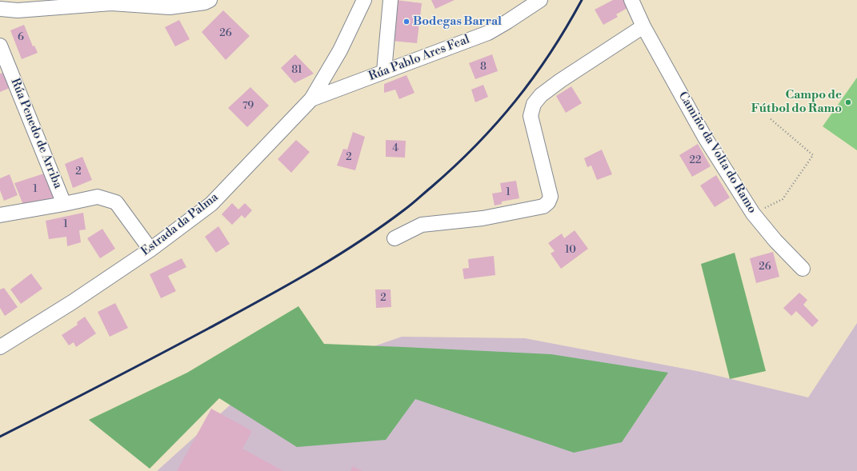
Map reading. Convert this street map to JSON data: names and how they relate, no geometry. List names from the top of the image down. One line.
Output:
{"streets":{"street":["Rúa Pablo Ares Feal","Rúa Penedo de Arriba","Camiño da Volta do Ramo","Estrada da Palma"]},"crossings":[["Rúa Pablo Ares Feal","Estrada da Palma"]],"places":["Bodegas Barral","Campo de Fútbol do Ramo"],"house_numbers":["26","6","8","81","79","4","2","22","2","1","1","1","10","26","2"]}
